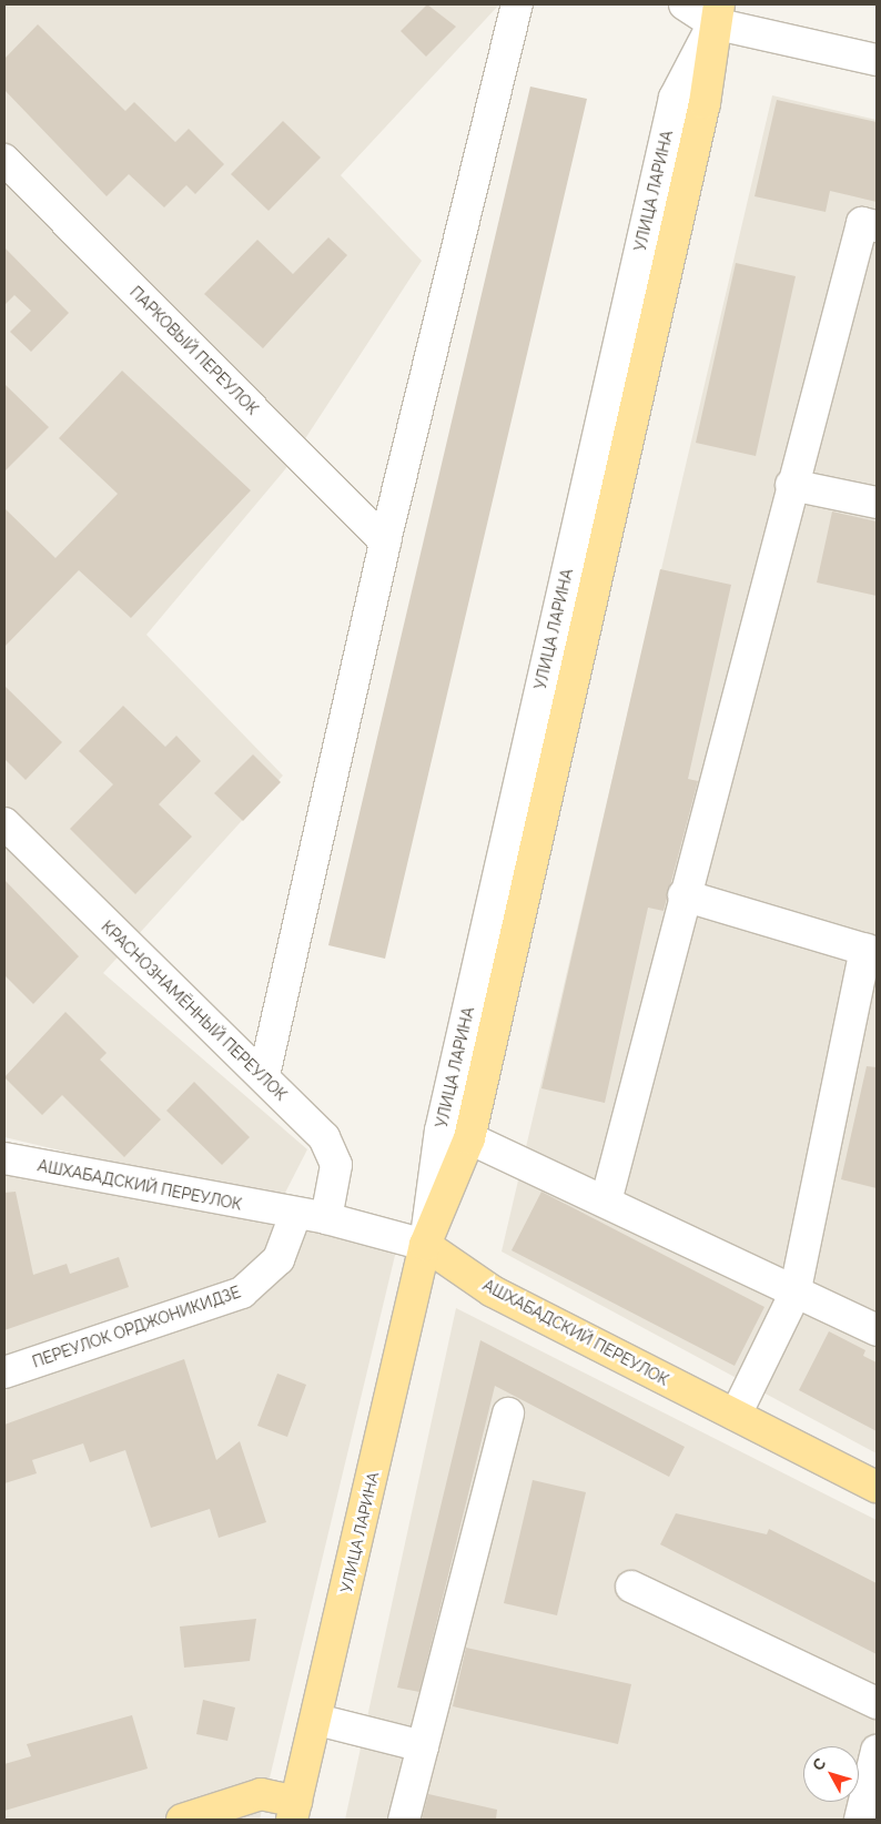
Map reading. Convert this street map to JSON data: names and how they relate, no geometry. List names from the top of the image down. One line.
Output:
{"streets":{"main road":["УЛИЦА ЛАРИНА","АШХАБАДСКИЙ ПЕРЕУЛОК"],"street":["ПАРКОВЫЙ ПЕРЕУЛОК","КРАСНОЗНАМЁННЫЙ ПЕРЕУЛОК","ПЕРЕУЛОК ОРДЖОНИКИДЗЕ"]},"crossings":[["УЛИЦА ЛАРИНА","АШХАБАДСКИЙ ПЕРЕУЛОК"],["КРАСНОЗНАМЁННЫЙ ПЕРЕУЛОК","АШХАБАДСКИЙ ПЕРЕУЛОК"],["АШХАБАДСКИЙ ПЕРЕУЛОК","ПЕРЕУЛОК ОРДЖОНИКИДЗЕ"]],"north":"top left"}
